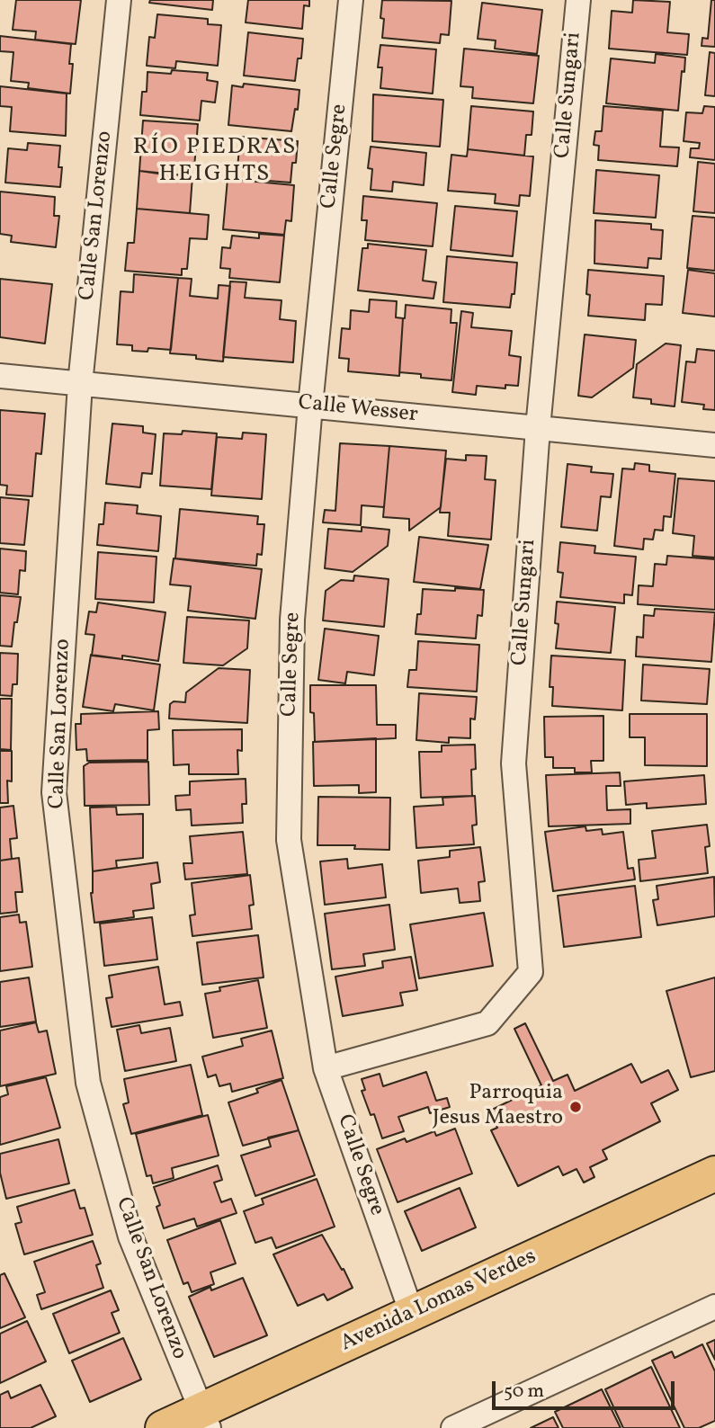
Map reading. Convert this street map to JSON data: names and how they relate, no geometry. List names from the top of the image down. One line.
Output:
{"streets":{"main road":["Avenida Lomas Verdes"],"street":["Calle Sungari","Calle Segre","Calle San Lorenzo","Calle Wesser"]},"crossings":[["Calle Sungari","Calle Segre"],["Calle Sungari","Calle Wesser"],["Calle Segre","Calle Wesser"],["Calle Segre","Avenida Lomas Verdes"],["Calle San Lorenzo","Calle Wesser"],["Calle San Lorenzo","Avenida Lomas Verdes"]],"districts":["RÍO PIEDRAS HEIGHTS"],"places":["Parroquia Jesus Maestro"],"scale_bar":"50 m"}
